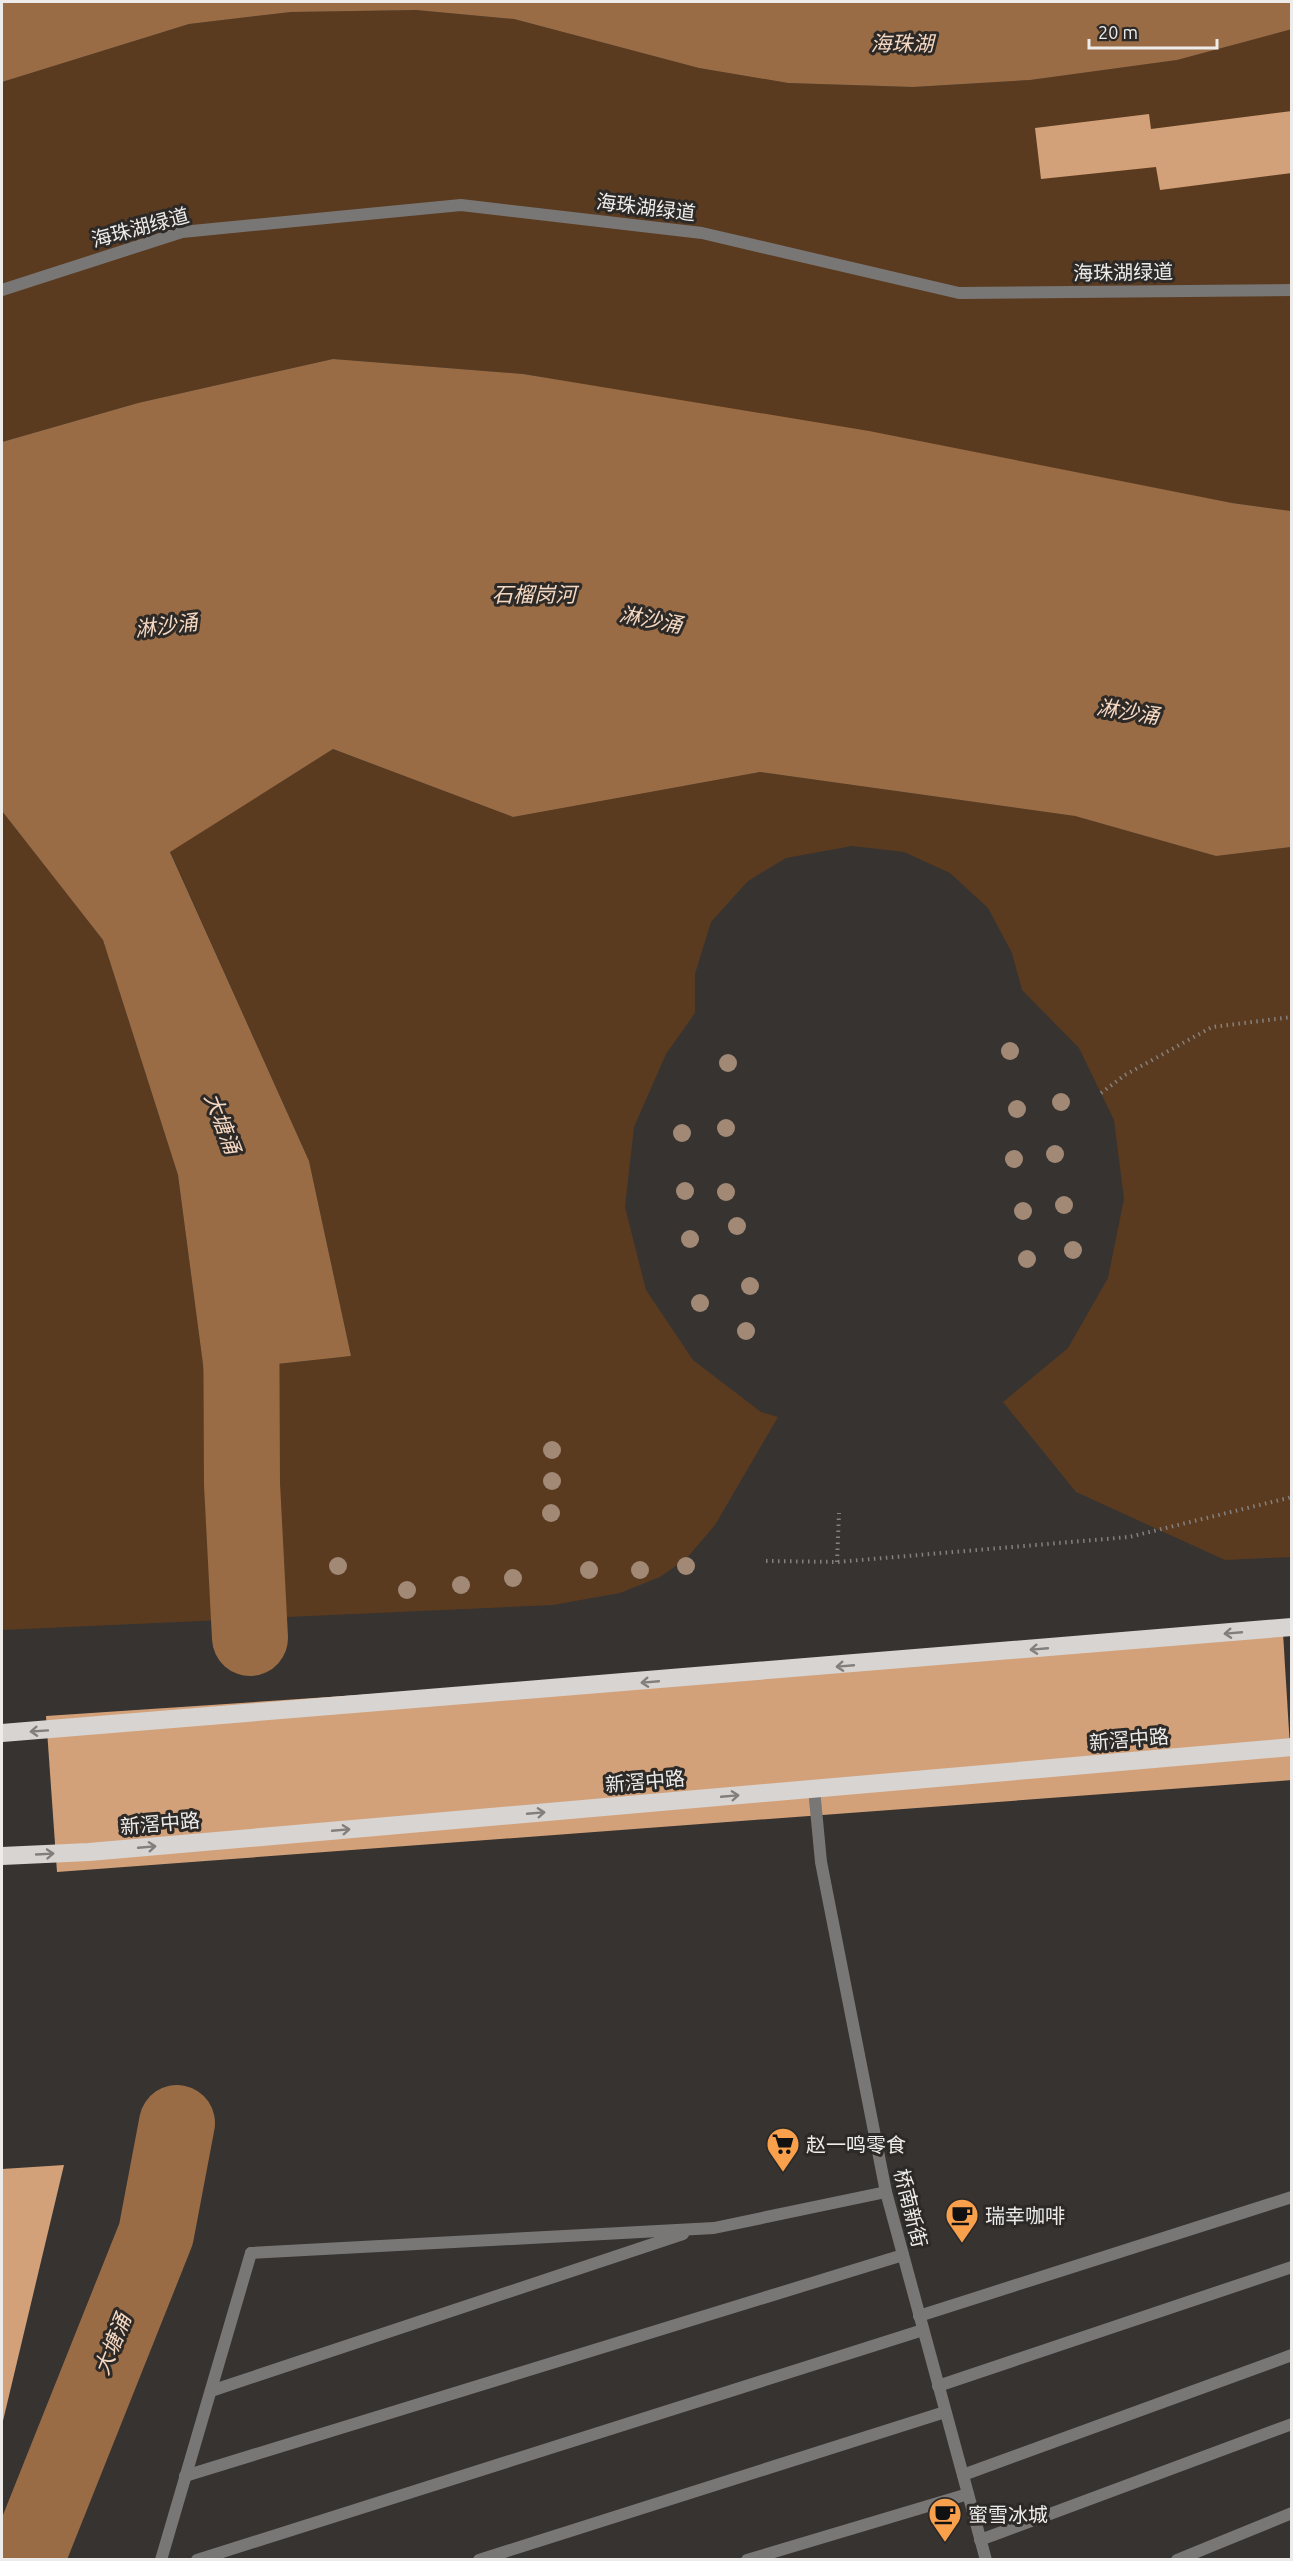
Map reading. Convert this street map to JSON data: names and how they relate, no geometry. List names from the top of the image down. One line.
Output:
{"streets":{"highway":["新滘中路"],"street":["海珠湖绿道","桥南新街"]},"crossings":[["新滘中路","桥南新街"]],"water":["海珠湖","石榴岗河","淋沙涌","大塘涌"],"places":{"supermarket":["赵一鸣零食"],"cafe":["瑞幸咖啡","蜜雪冰城"]},"scale_bar":"20 m"}
